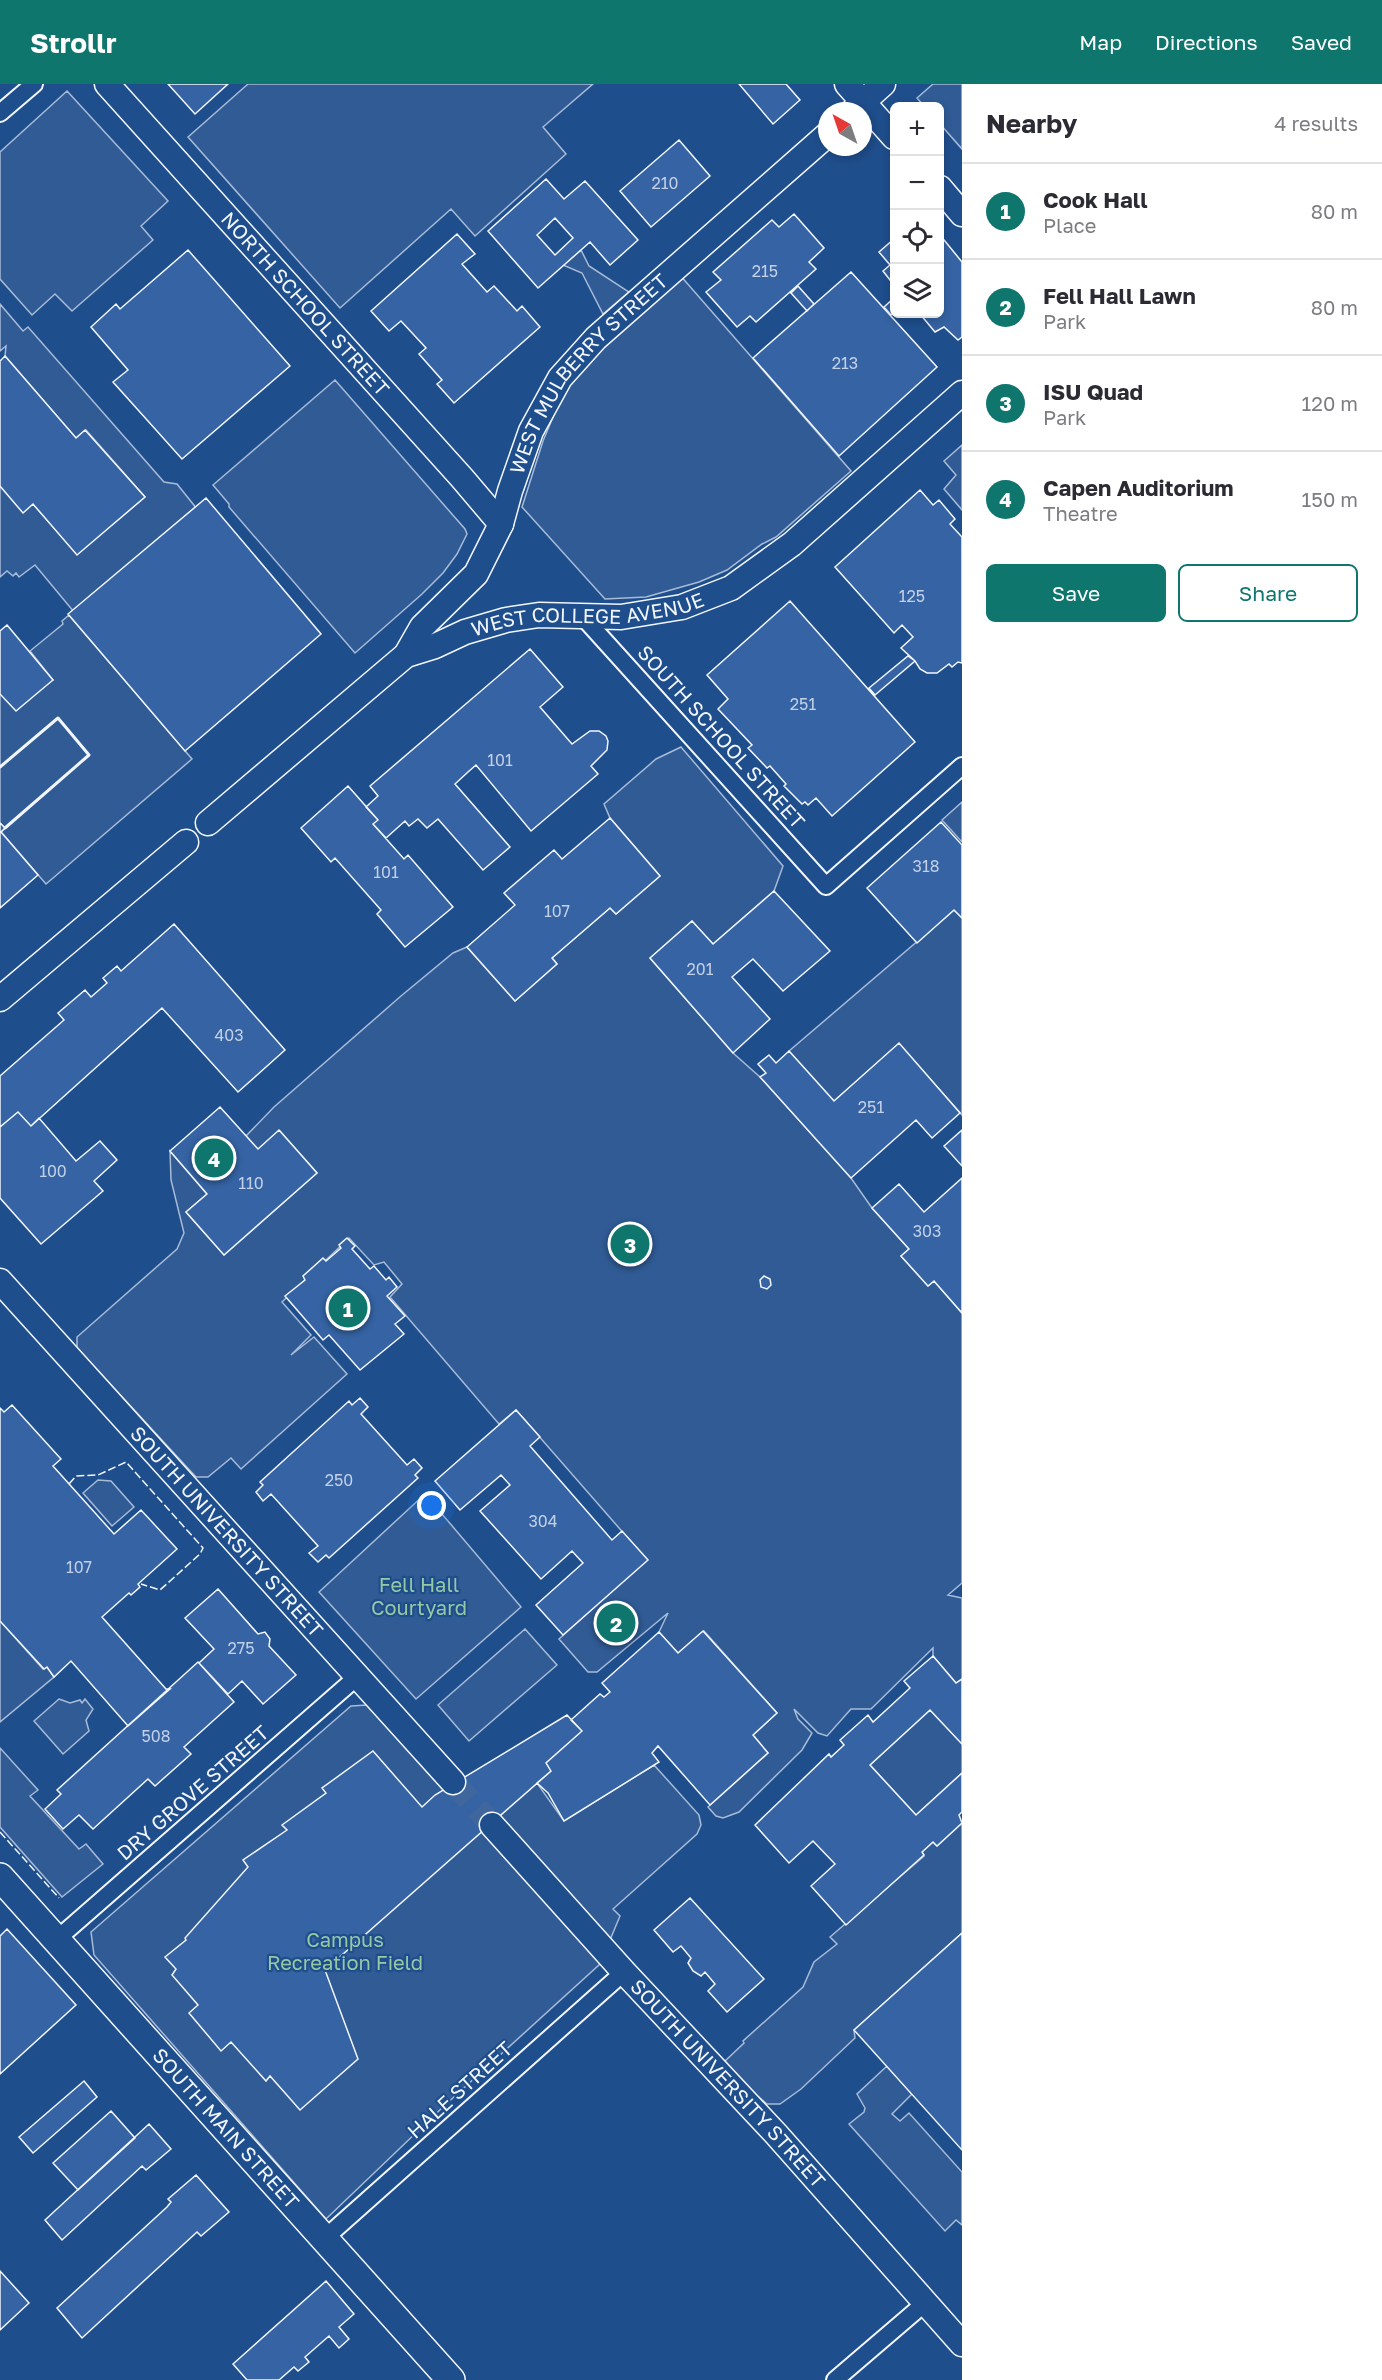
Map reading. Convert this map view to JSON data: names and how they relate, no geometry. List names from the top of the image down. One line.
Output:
{"streets":{"main road":["SOUTH MAIN STREET"],"street":["NORTH SCHOOL STREET","WEST MULBERRY STREET","WEST COLLEGE AVENUE","SOUTH SCHOOL STREET","SOUTH UNIVERSITY STREET","DRY GROVE STREET","HALE STREET"]},"crossings":[["NORTH SCHOOL STREET","WEST MULBERRY STREET"],["WEST MULBERRY STREET","WEST COLLEGE AVENUE"],["WEST COLLEGE AVENUE","SOUTH SCHOOL STREET"],["SOUTH UNIVERSITY STREET","DRY GROVE STREET"],["SOUTH UNIVERSITY STREET","HALE STREET"],["DRY GROVE STREET","SOUTH MAIN STREET"],["HALE STREET","SOUTH MAIN STREET"]],"parks":["Fell Hall Courtyard","Campus Recreation Field"],"house_numbers":["210","215","213","125","251","101","318","101","107","201","403","251","100","110","303","250","304","107","275","508"],"north":"top left","page":{"header":"Strollr","nav":["Map","Directions","Saved"],"heading":["Nearby","4 results"],"map_buttons":["+","−"],"list":[{"mark":"1","name":"Cook Hall","note":"Place","value":"80 m"},{"mark":"2","name":"Fell Hall Lawn","note":"Park","value":"80 m"},{"mark":"3","name":"ISU Quad","note":"Park","value":"120 m"},{"mark":"4","name":"Capen Auditorium","note":"Theatre","value":"150 m"}],"buttons":["Save","Share"],"pins":["4","3","1","2"]}}
